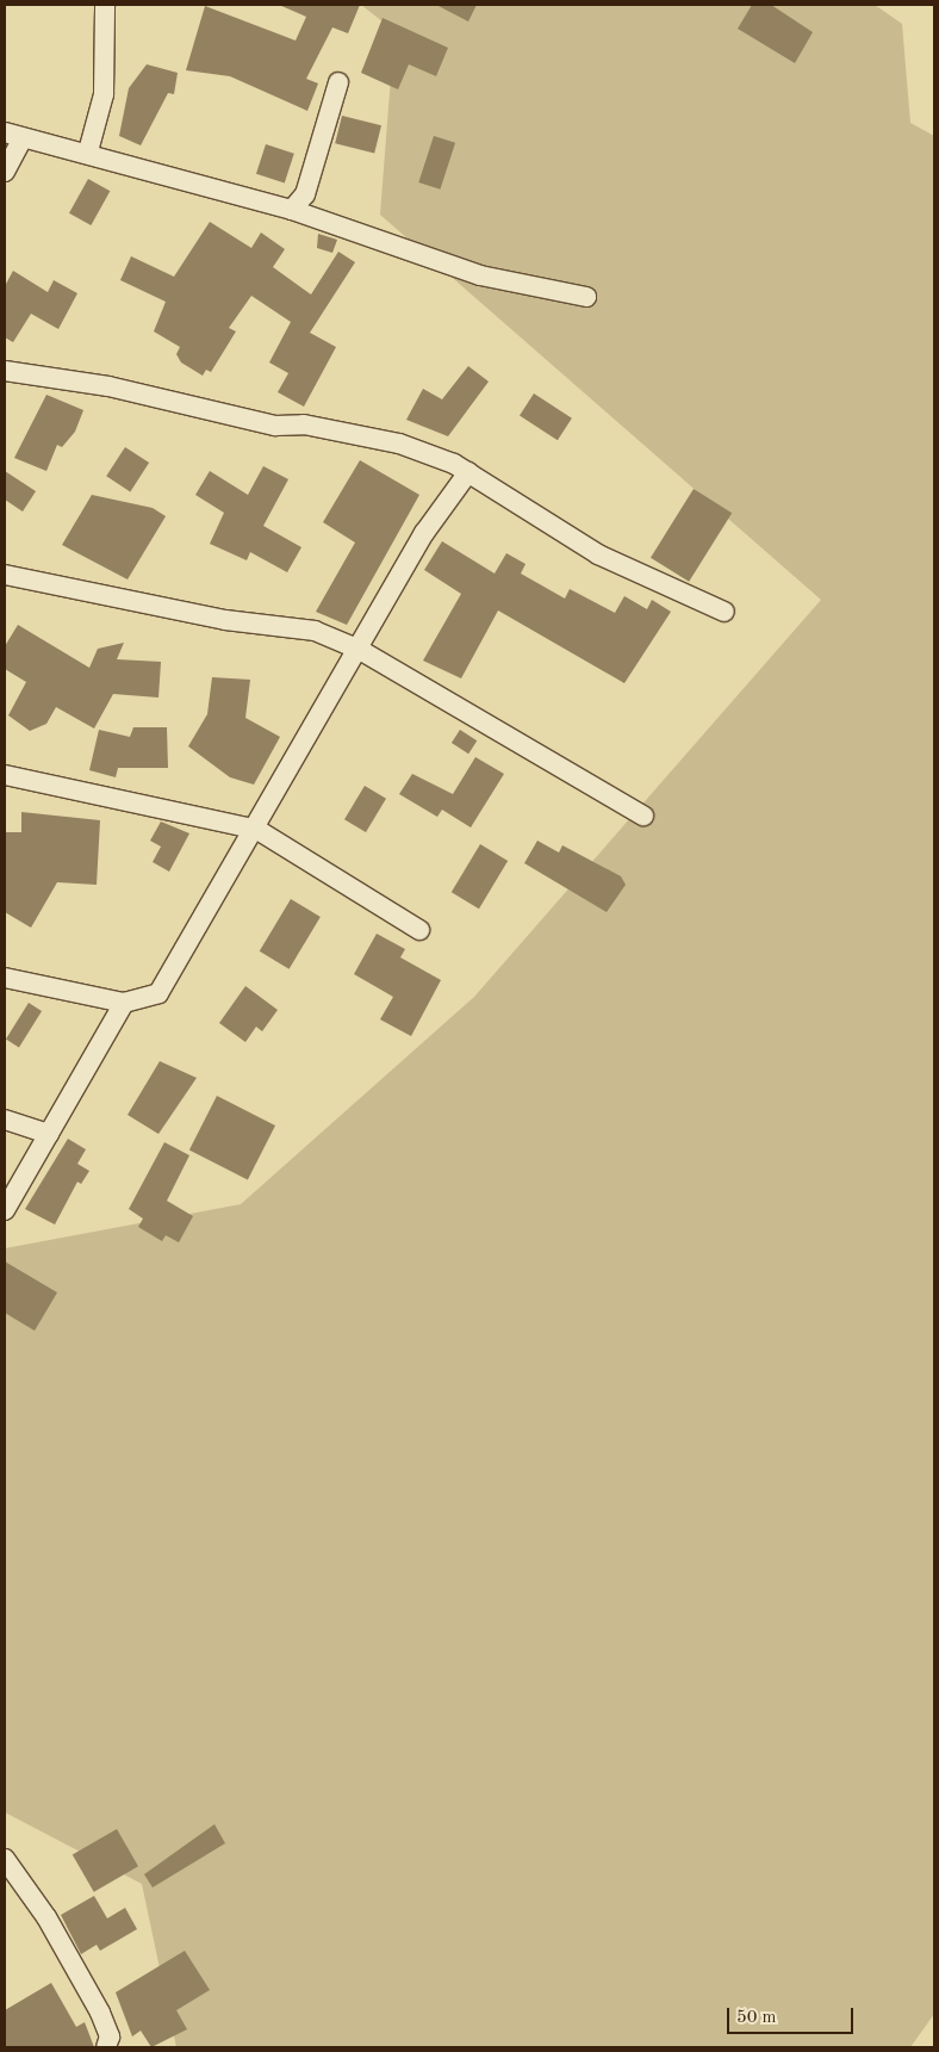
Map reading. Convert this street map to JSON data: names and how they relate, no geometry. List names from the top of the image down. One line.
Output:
{"scale_bar":"50 m"}
